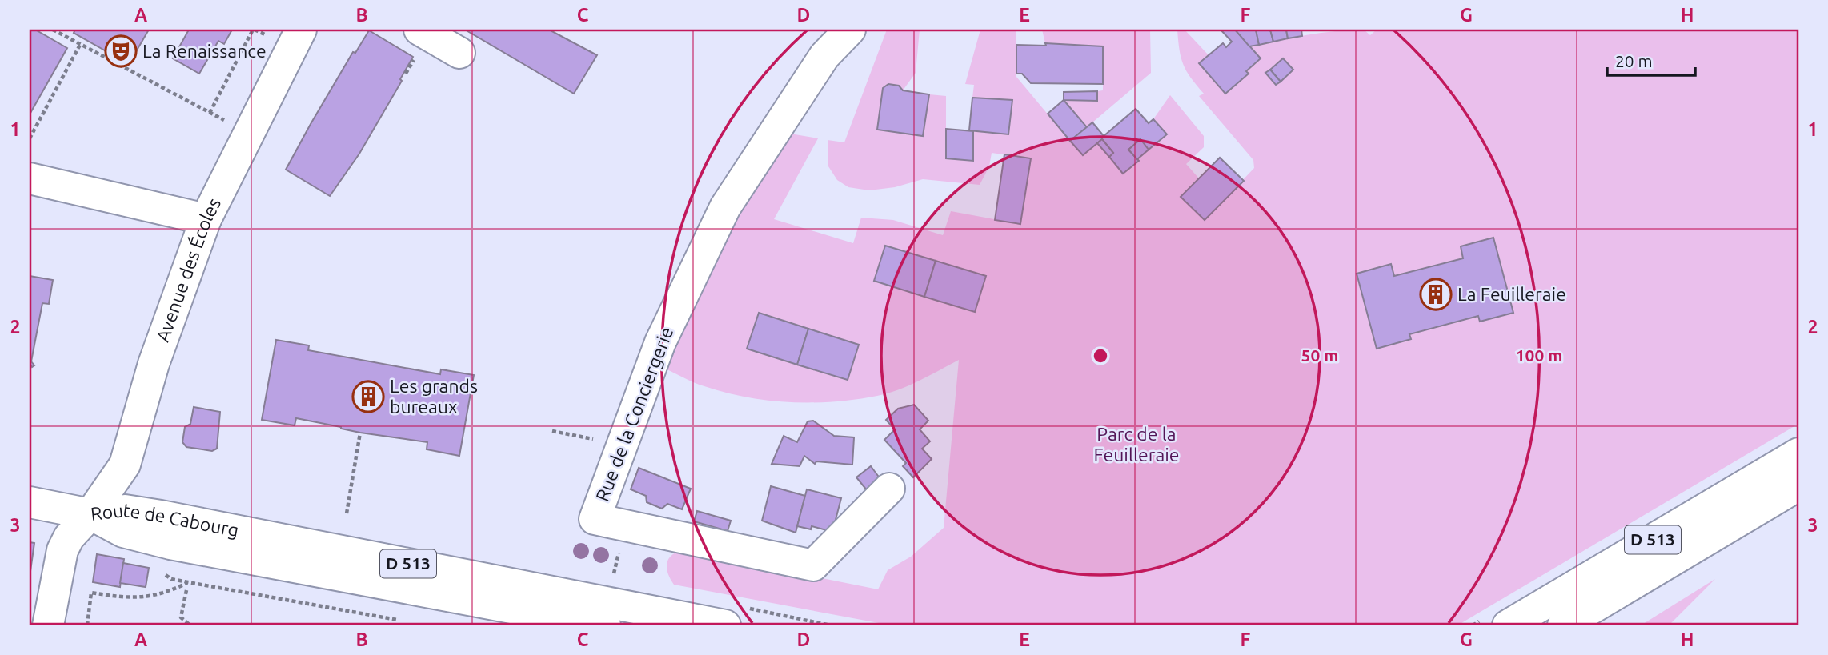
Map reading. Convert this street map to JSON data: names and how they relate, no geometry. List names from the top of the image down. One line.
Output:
{"streets":{"main road":["Avenue des Écoles","Rue de la Conciergerie","Route de Cabourg","D 513"]},"crossings":[["Avenue des Écoles","Route de Cabourg"],["Avenue des Écoles","D 513"],["Route de Cabourg","D 513"]],"parks":["Parc de la Feuilleraie"],"places":{"theatre":["La Renaissance"],"building":["La Feuilleraie","Les grands bureaux"]},"scale_bar":"20 m","grid":{"columns":["A","B","C","D","E","F","G","H"],"rows":["1","2","3"]},"rings":["50 m","100 m"]}
